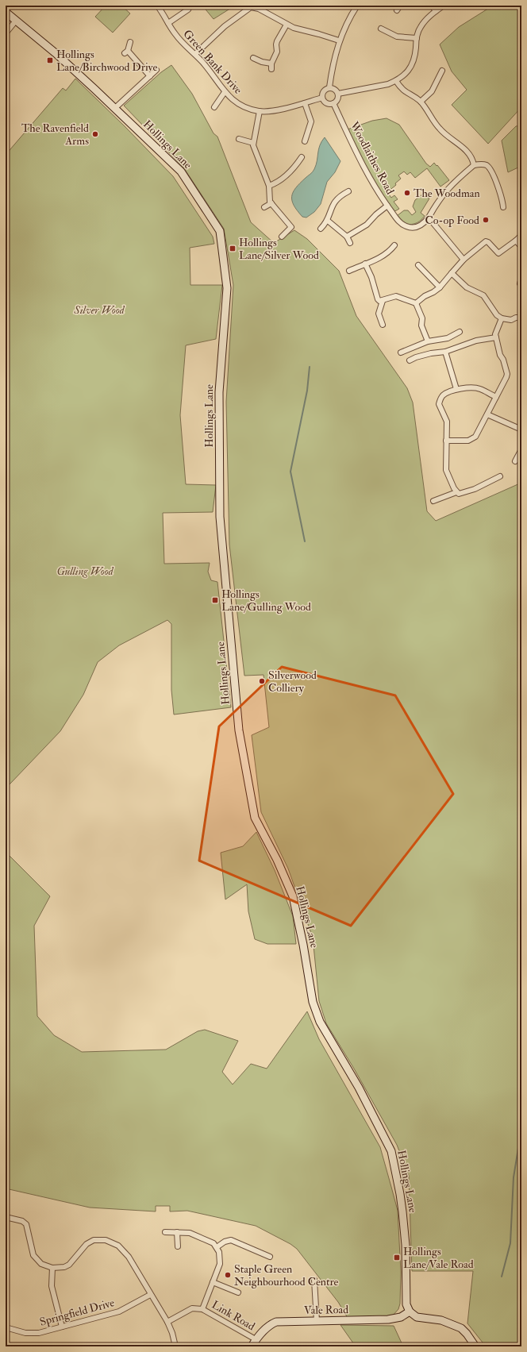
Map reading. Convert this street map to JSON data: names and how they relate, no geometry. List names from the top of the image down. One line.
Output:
{"streets":{"street":["Green Bank Drive","Hollings Lane","Woodlaithes Road","Vale Road","Springfield Drive","Link Road"]},"crossings":[["Green Bank Drive","Woodlaithes Road"],["Hollings Lane","Vale Road"],["Vale Road","Link Road"]],"parks":["Silver Wood","Gulling Wood"],"places":{"transit":["Hollings Lane/Birchwood Drive","Hollings Lane/Silver Wood","Hollings Lane/Gulling Wood","Hollings Lane/Vale Road"],"other":["The Ravenfield Arms","The Woodman","Co-op Food","Silverwood Colliery","Staple Green Neighbourhood Centre"]}}
